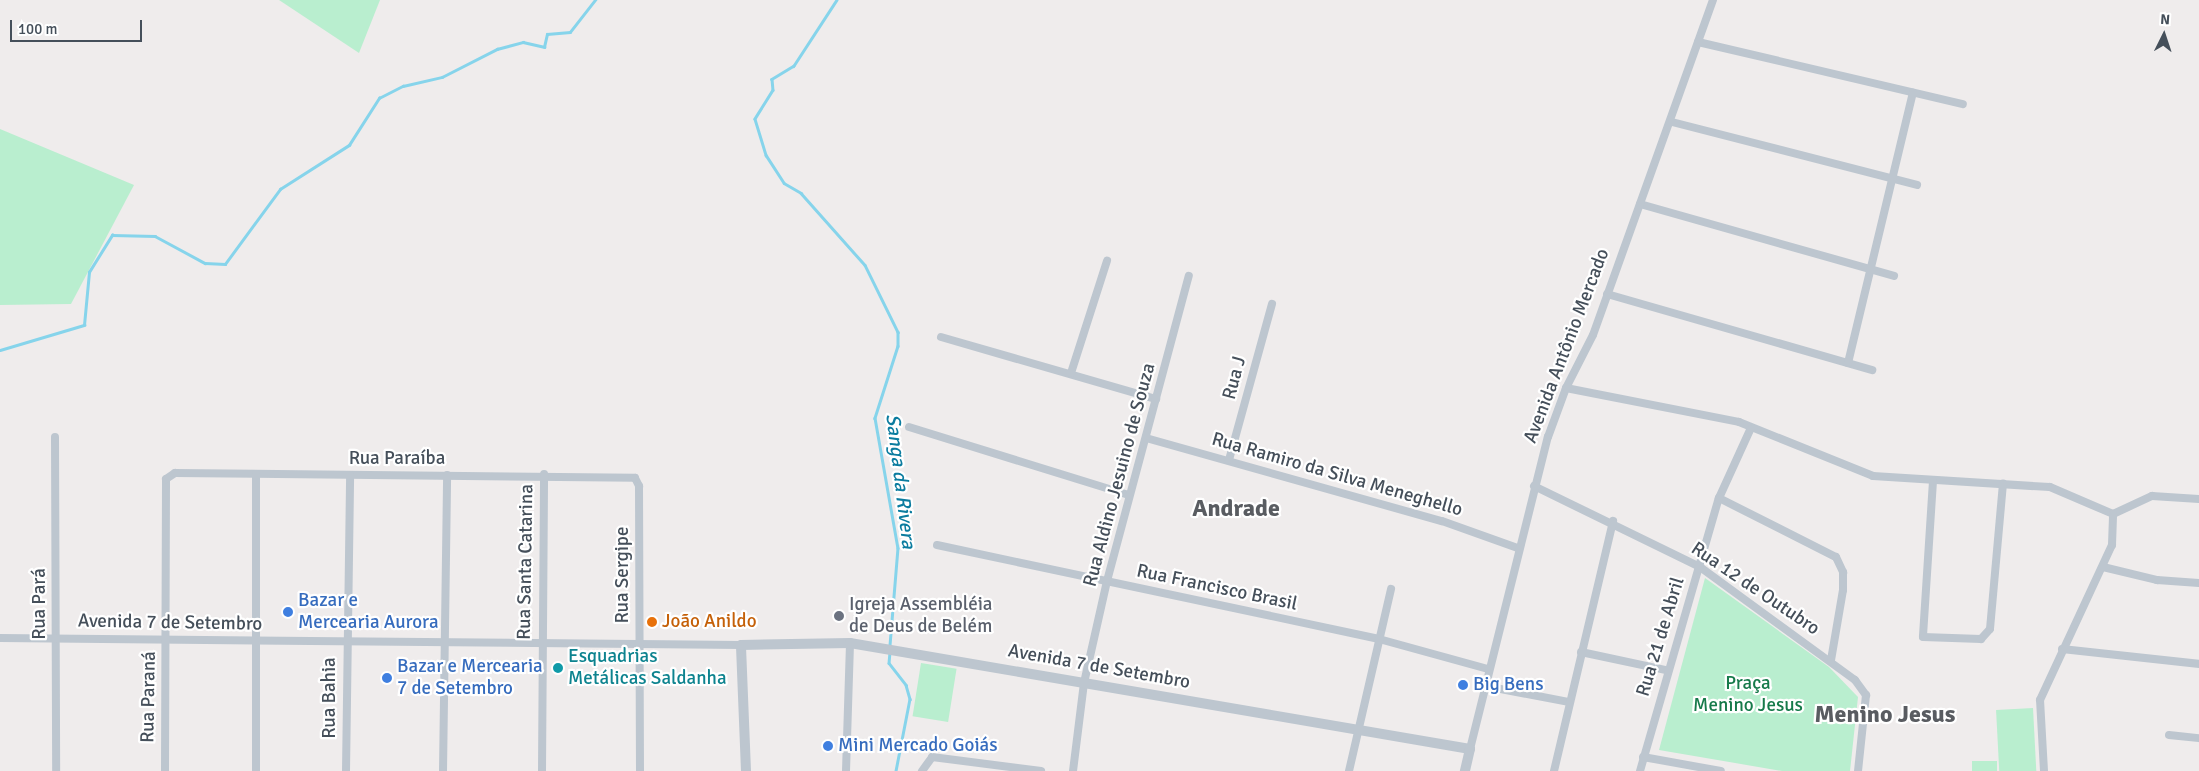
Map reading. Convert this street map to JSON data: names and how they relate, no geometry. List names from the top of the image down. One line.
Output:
{"streets":{"street":["Avenida Antônio Mercado","Rua J","Rua Paraíba","Rua Aldino Jesuino de Souza","Rua Ramiro da Silva Meneghello","Rua Santa Catarina","Rua Sergipe","Rua Francisco Brasil","Rua 12 de Outubro","Rua Pará","Avenida 7 de Setembro","Rua 21 de Abril","Rua Paraná","Rua Bahia"]},"crossings":[["Avenida Antônio Mercado","Rua Ramiro da Silva Meneghello"],["Avenida Antônio Mercado","Rua Francisco Brasil"],["Avenida Antônio Mercado","Rua 12 de Outubro"],["Avenida Antônio Mercado","Avenida 7 de Setembro"],["Rua J","Rua Ramiro da Silva Meneghello"],["Rua Paraíba","Rua Santa Catarina"],["Rua Paraíba","Rua Sergipe"],["Rua Paraíba","Rua Paraná"],["Rua Paraíba","Rua Bahia"],["Rua Aldino Jesuino de Souza","Rua Ramiro da Silva Meneghello"],["Rua Aldino Jesuino de Souza","Rua Francisco Brasil"],["Rua Aldino Jesuino de Souza","Avenida 7 de Setembro"],["Rua Santa Catarina","Avenida 7 de Setembro"],["Rua Sergipe","Avenida 7 de Setembro"],["Rua 12 de Outubro","Rua 21 de Abril"],["Rua Pará","Avenida 7 de Setembro"],["Avenida 7 de Setembro","Rua Paraná"],["Avenida 7 de Setembro","Rua Bahia"]],"districts":["Andrade","Menino Jesus"],"water":["Sanga da Rivera"],"parks":["Praça Menino Jesus"],"places":["Bazar e Mercearia Aurora","Igreja Assembléia de Deus de Belém","João Anildo","Esquadrias Metálicas Saldanha","Bazar e Mercearia 7 de Setembro","Big Bens","Mini Mercado Goiás"],"scale_bar":"100 m","north":"top"}
